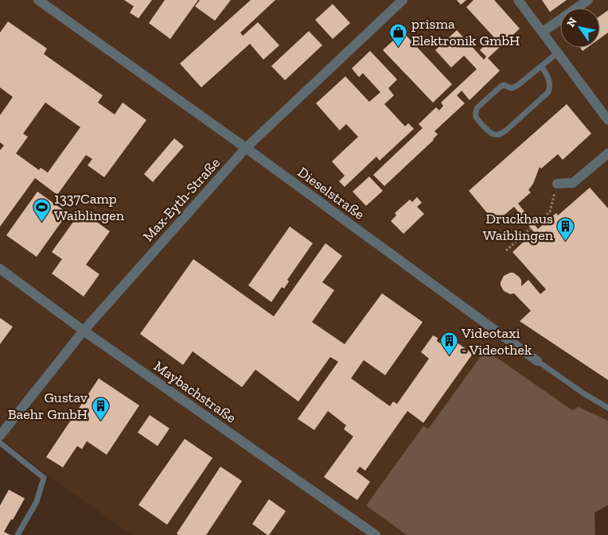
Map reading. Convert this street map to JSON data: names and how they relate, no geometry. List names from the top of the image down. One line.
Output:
{"streets":{"street":["Dieselstraße","Max-Eyth-Straße","Maybachstraße"]},"crossings":[["Dieselstraße","Max-Eyth-Straße"],["Max-Eyth-Straße","Maybachstraße"]],"places":{"shop":["prisma Elektronik GmbH"],"sports":["1337Camp Waiblingen"],"building":["Druckhaus Waiblingen","Videotaxi - Videothek","Gustav Baehr GmbH"]},"north":"top left"}
